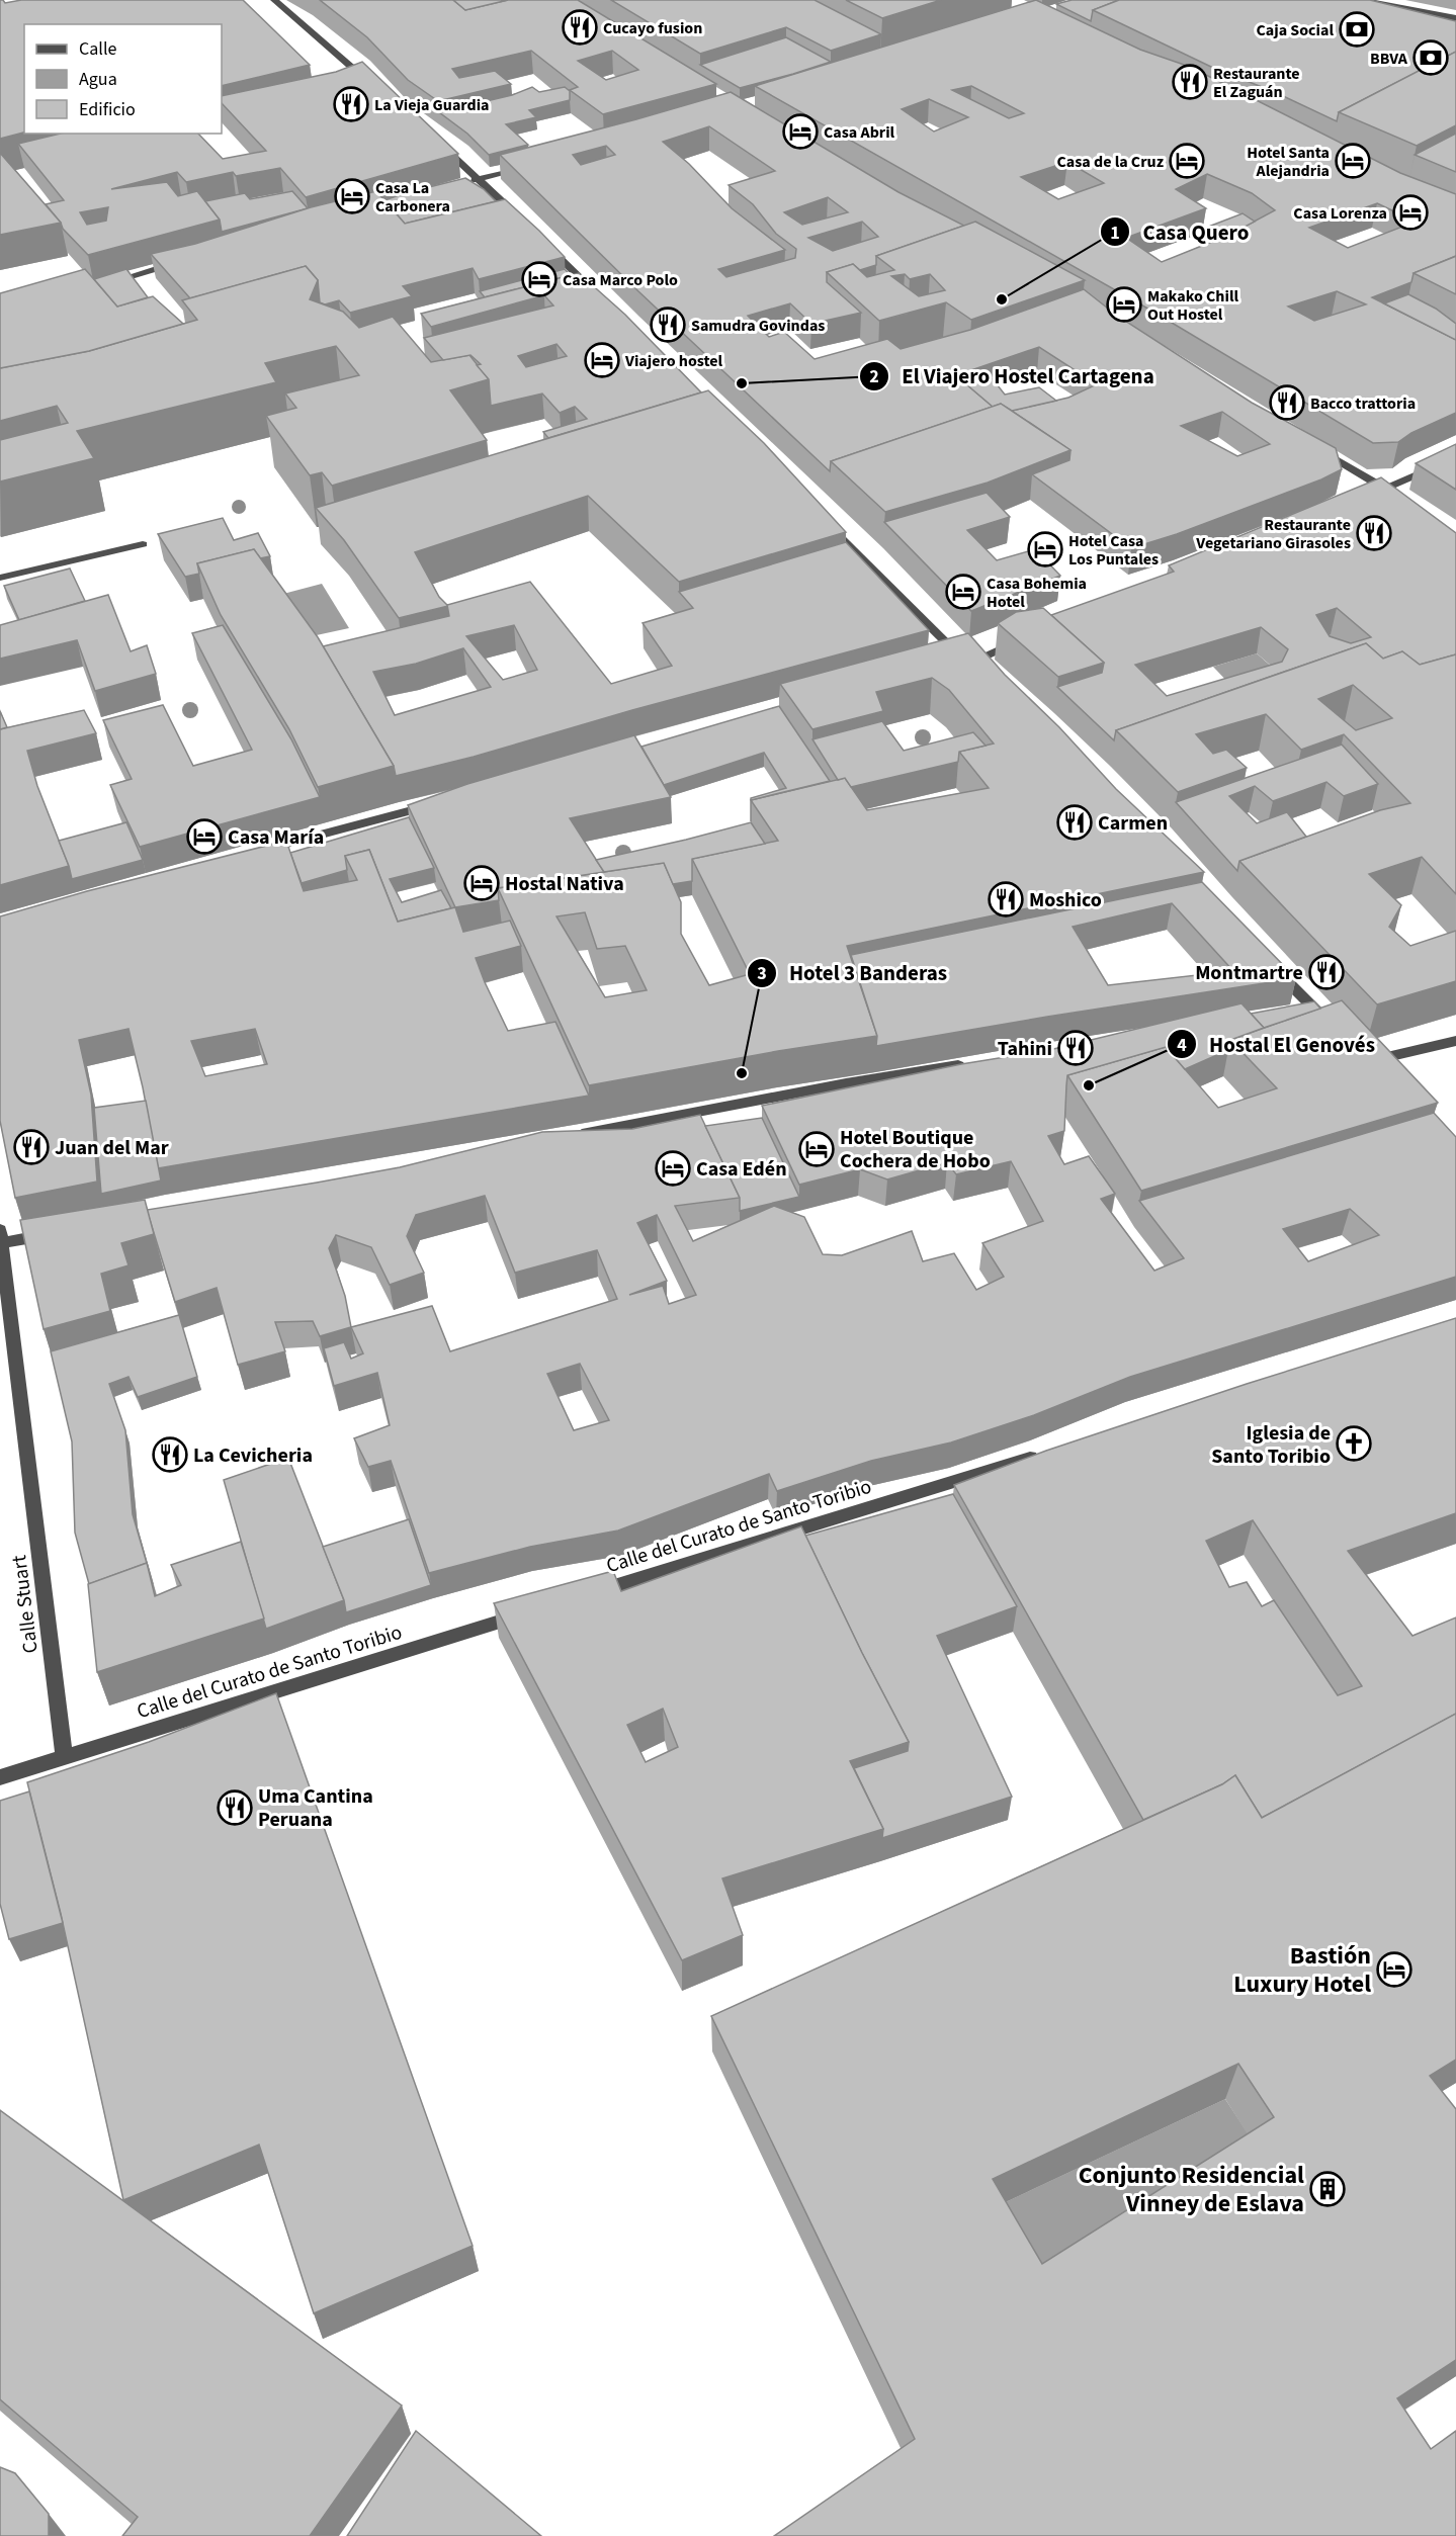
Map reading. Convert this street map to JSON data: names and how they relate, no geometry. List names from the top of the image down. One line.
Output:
{"streets":{"street":["Calle del Curato de Santo Toribio","Calle Stuart"]},"crossings":[["Calle del Curato de Santo Toribio","Calle Stuart"]],"places":{"restaurant":["Cucayo fusion","Restaurante El Zaguán","La Vieja Guardia","Samudra Govindas","Bacco trattoria","Restaurante Vegetariano Girasoles","Carmen","Moshico","Montmartre","Tahini","Juan del Mar","La Cevicheria","Uma Cantina Peruana"],"bank":["Caja Social","BBVA"],"hotel":["Casa Abril","Casa de la Cruz","Hotel Santa Alejandria","Casa La Carbonera","Casa Lorenza","Casa Marco Polo","Makako Chill Out Hostel","Viajero hostel","Hotel Casa Los Puntales","Casa Bohemia Hotel","Casa María","Hostal Nativa","Hotel Boutique Cochera de Hobo","Casa Edén","Bastión Luxury Hotel"],"other":["Casa Quero","El Viajero Hostel Cartagena","Hotel 3 Banderas","Hostal El Genovés"],"church":["Iglesia de Santo Toribio"],"building":["Conjunto Residencial Vinney de Eslava"]},"legend":["Calle","Agua","Edificio"]}
